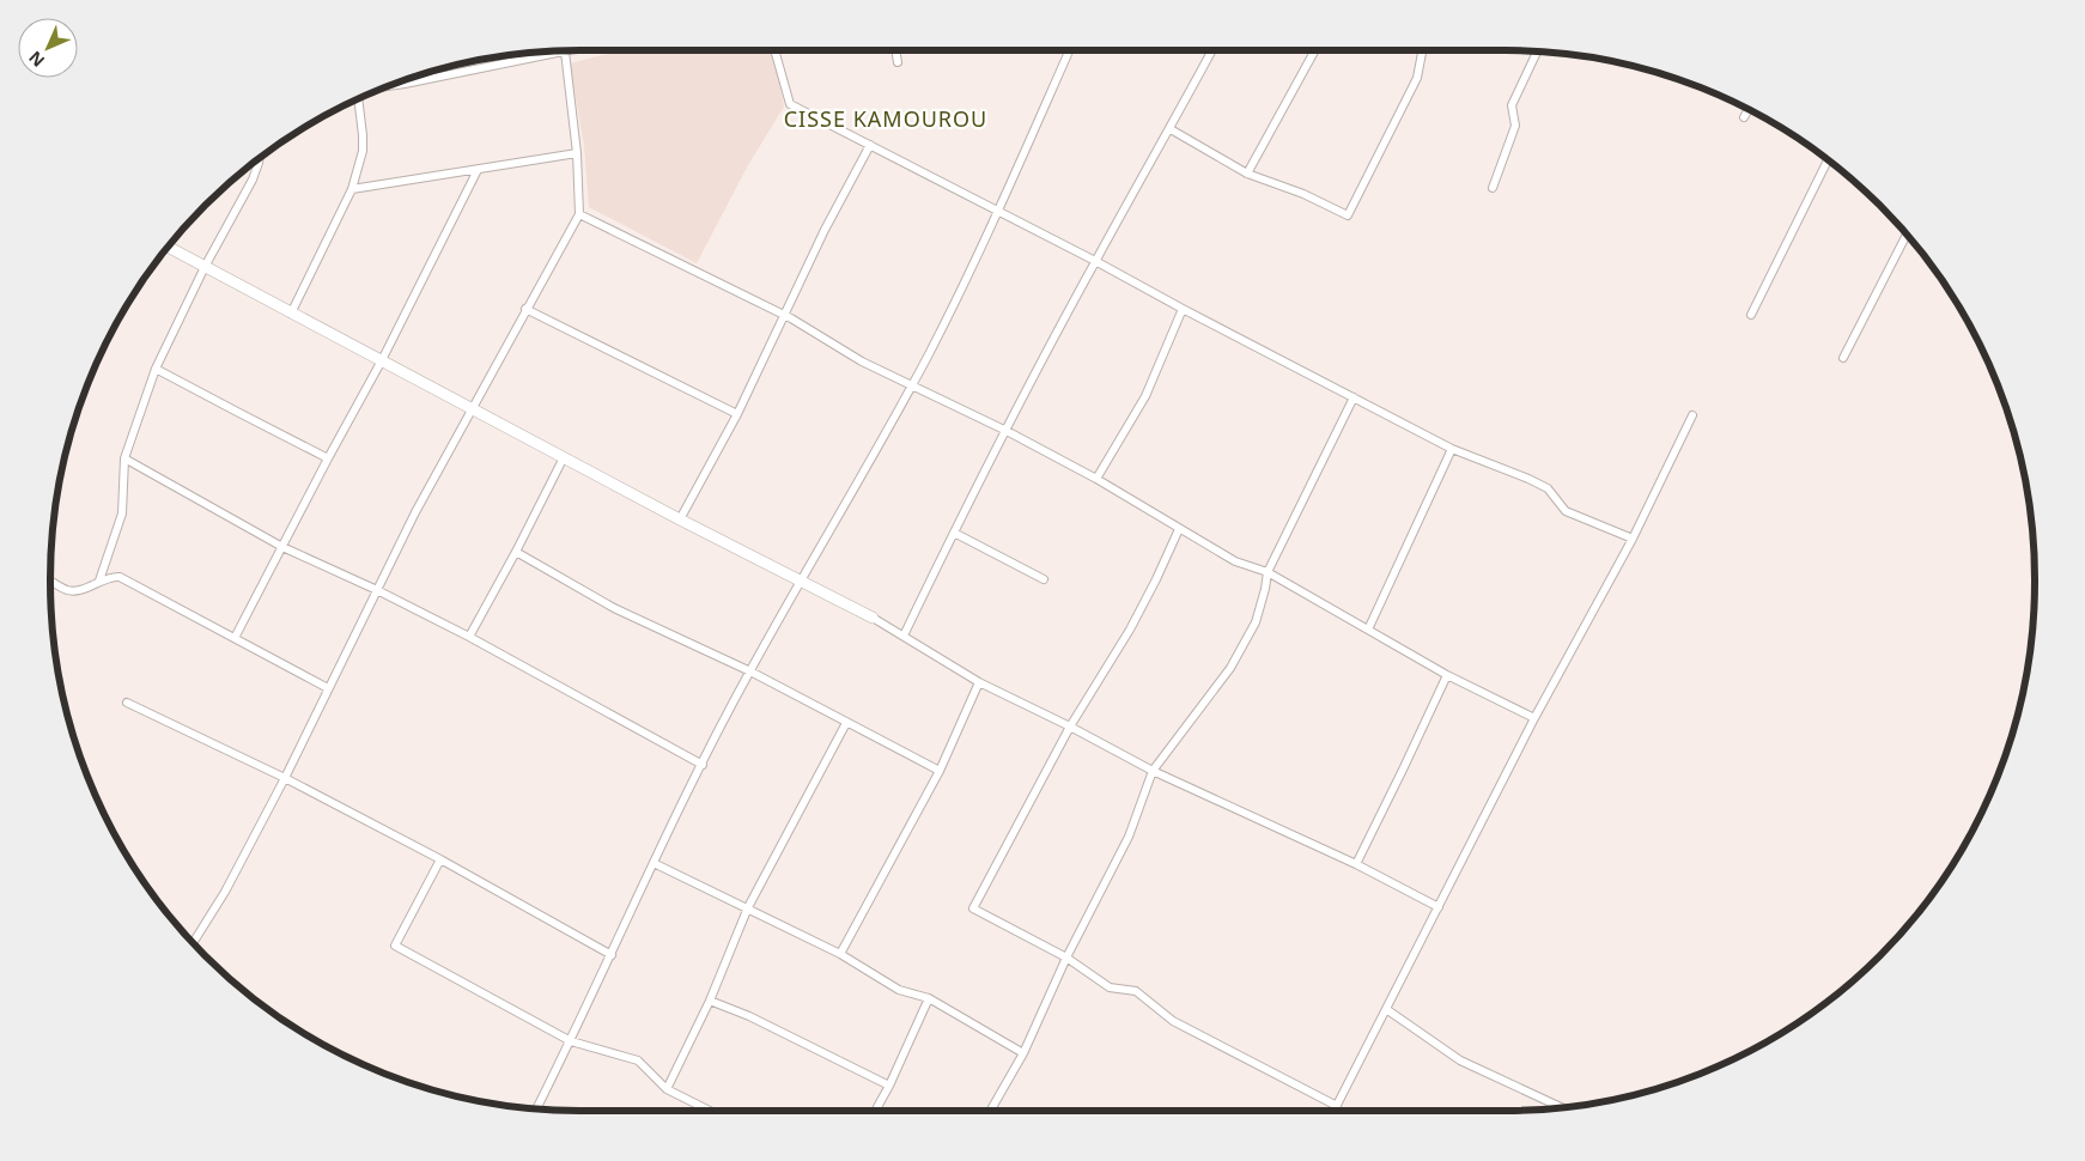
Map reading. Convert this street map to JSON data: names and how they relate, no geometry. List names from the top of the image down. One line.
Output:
{"districts":["CISSE KAMOUROU"],"north":"bottom left"}
